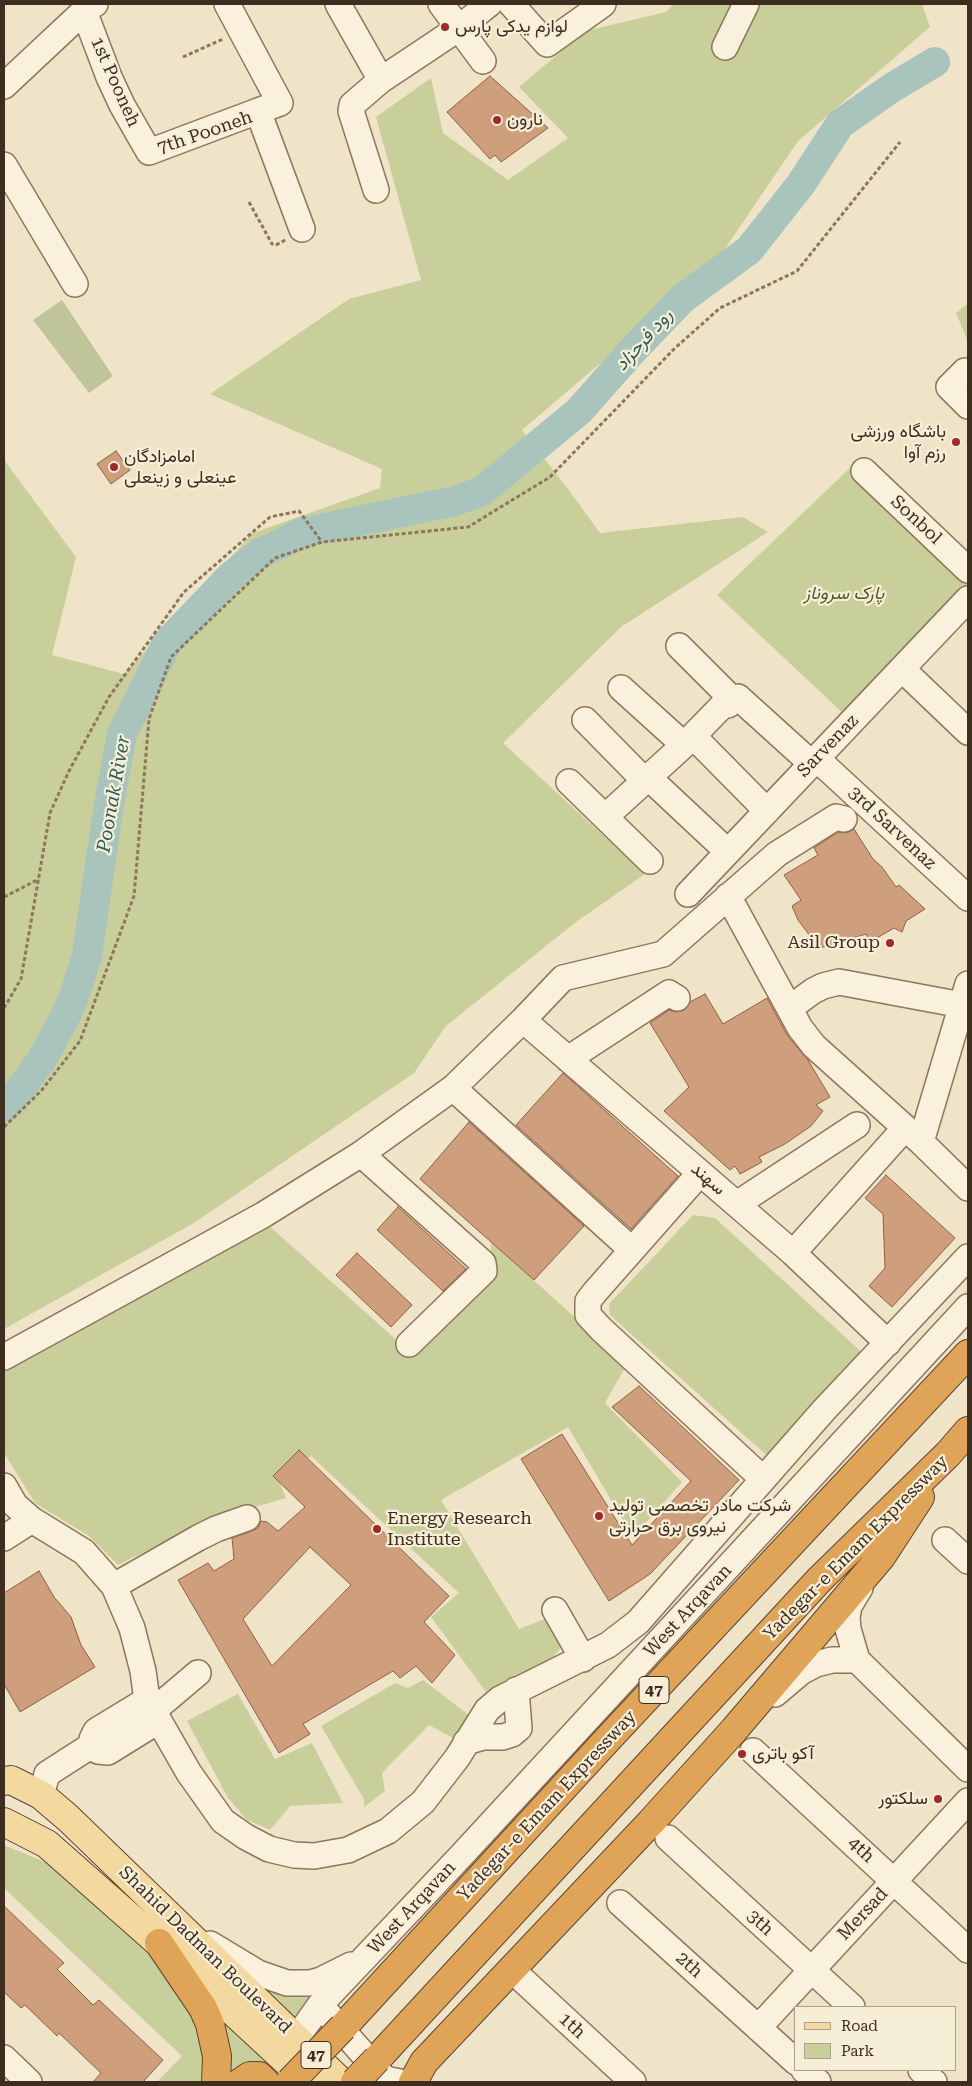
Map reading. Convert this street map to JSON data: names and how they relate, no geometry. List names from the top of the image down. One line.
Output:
{"streets":{"highway":["Yadegar-e Emam Expressway","47"],"main road":["Shahid Dadman Boulevard"],"street":["1st Pooneh","7th Pooneh","Sonbol","Sarvenaz","3rd Sarvenaz","سهند","West Arqavan","4th","Mersad","3th","2th","1th"]},"crossings":[["1st Pooneh","7th Pooneh"],["Sarvenaz","3rd Sarvenaz"],["West Arqavan","Shahid Dadman Boulevard"],["4th","Mersad"],["Mersad","3th"],["Mersad","2th"]],"water":["رود فرحزاد","Poonak River"],"parks":["پارک سروناز"],"places":["لوازم یدکی پارس","نارون","باشگاه ورزشی رزم آوا","امامزادگان عینعلی و زینعلی","Asil Group","شرکت مادر تخصصی تولید نیروی برق حرارتی","Energy Research Institute","آکو باتری","سلکتور"],"legend":["Road","Park"]}
